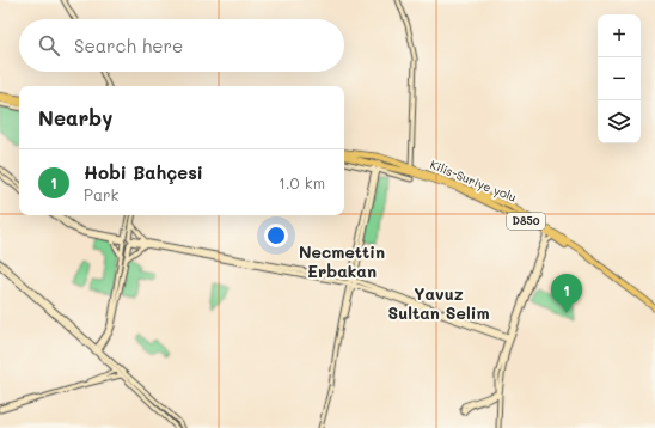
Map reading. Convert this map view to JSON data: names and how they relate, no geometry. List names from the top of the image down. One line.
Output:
{"streets":{"highway":["Kilis-Suriye yolu","D850"]},"districts":["Necmettin Erbakan","Yavuz Sultan Selim"],"page":{"map_buttons":["+","−"],"search":"Search here","heading":"Nearby","list":[{"mark":"1","name":"Hobi Bahçesi","note":"Park","value":"1.0 km"}],"pins":"1"}}
